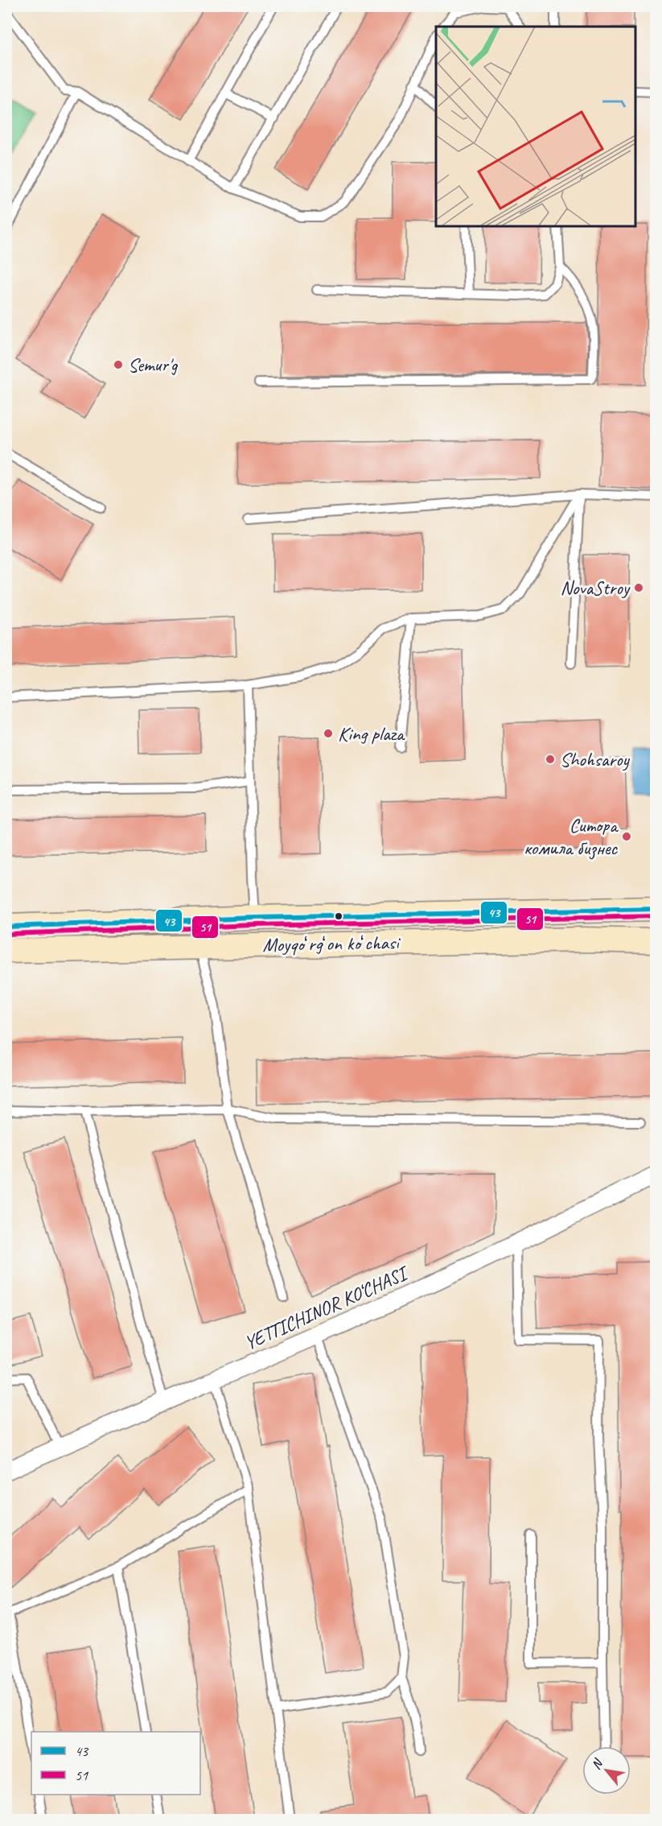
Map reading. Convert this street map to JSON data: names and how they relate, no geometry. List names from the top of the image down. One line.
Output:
{"streets":{"main road":["Moyqoʻrgʻon koʻchasi"],"street":["YETTICHINOR KO‘CHASI"]},"places":["Semur'g","NovaStroy","King plaza","Shohsaroy","Ситора комила бизнес"],"lines":["transit line 43","transit line 51"],"legend":["43","51"],"north":"top left"}
